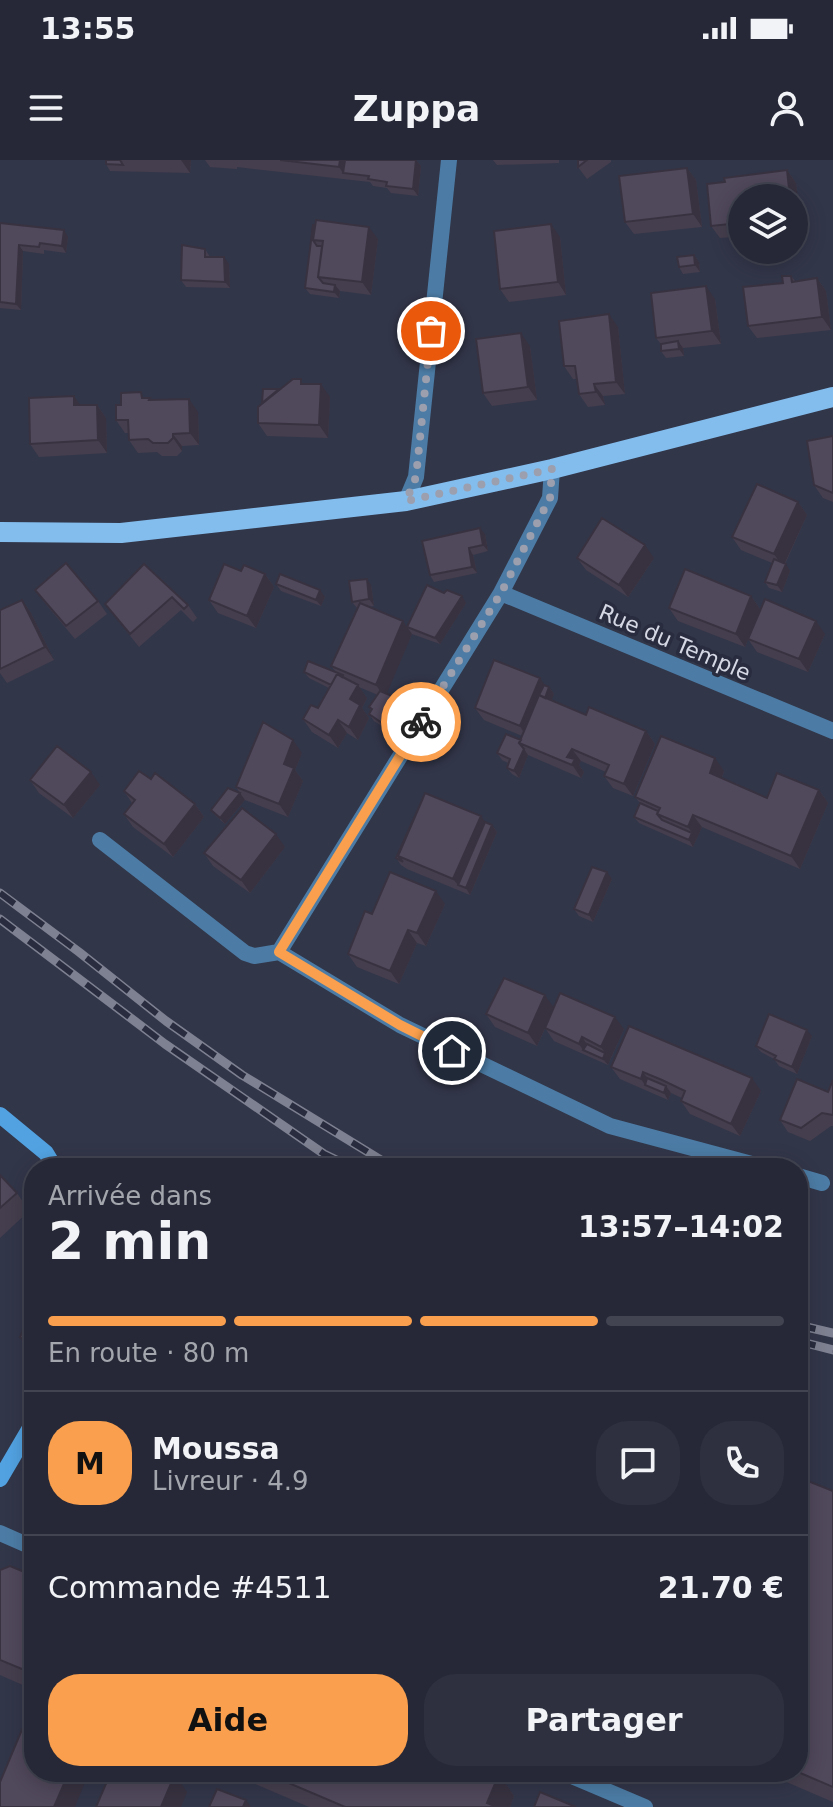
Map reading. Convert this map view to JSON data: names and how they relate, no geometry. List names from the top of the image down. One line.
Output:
{"streets":{"street":["Rue du Temple"]},"page":{"status":"13:55","header":"Zuppa","heading":["2 min","Arrivée dans","13:57–14:02"],"panel":["Moussa","Livreur · 4.9","Commande #4511","21.70 €"],"bar":"En route · 80 m","round":"M","buttons":["Aide","Partager"]}}
